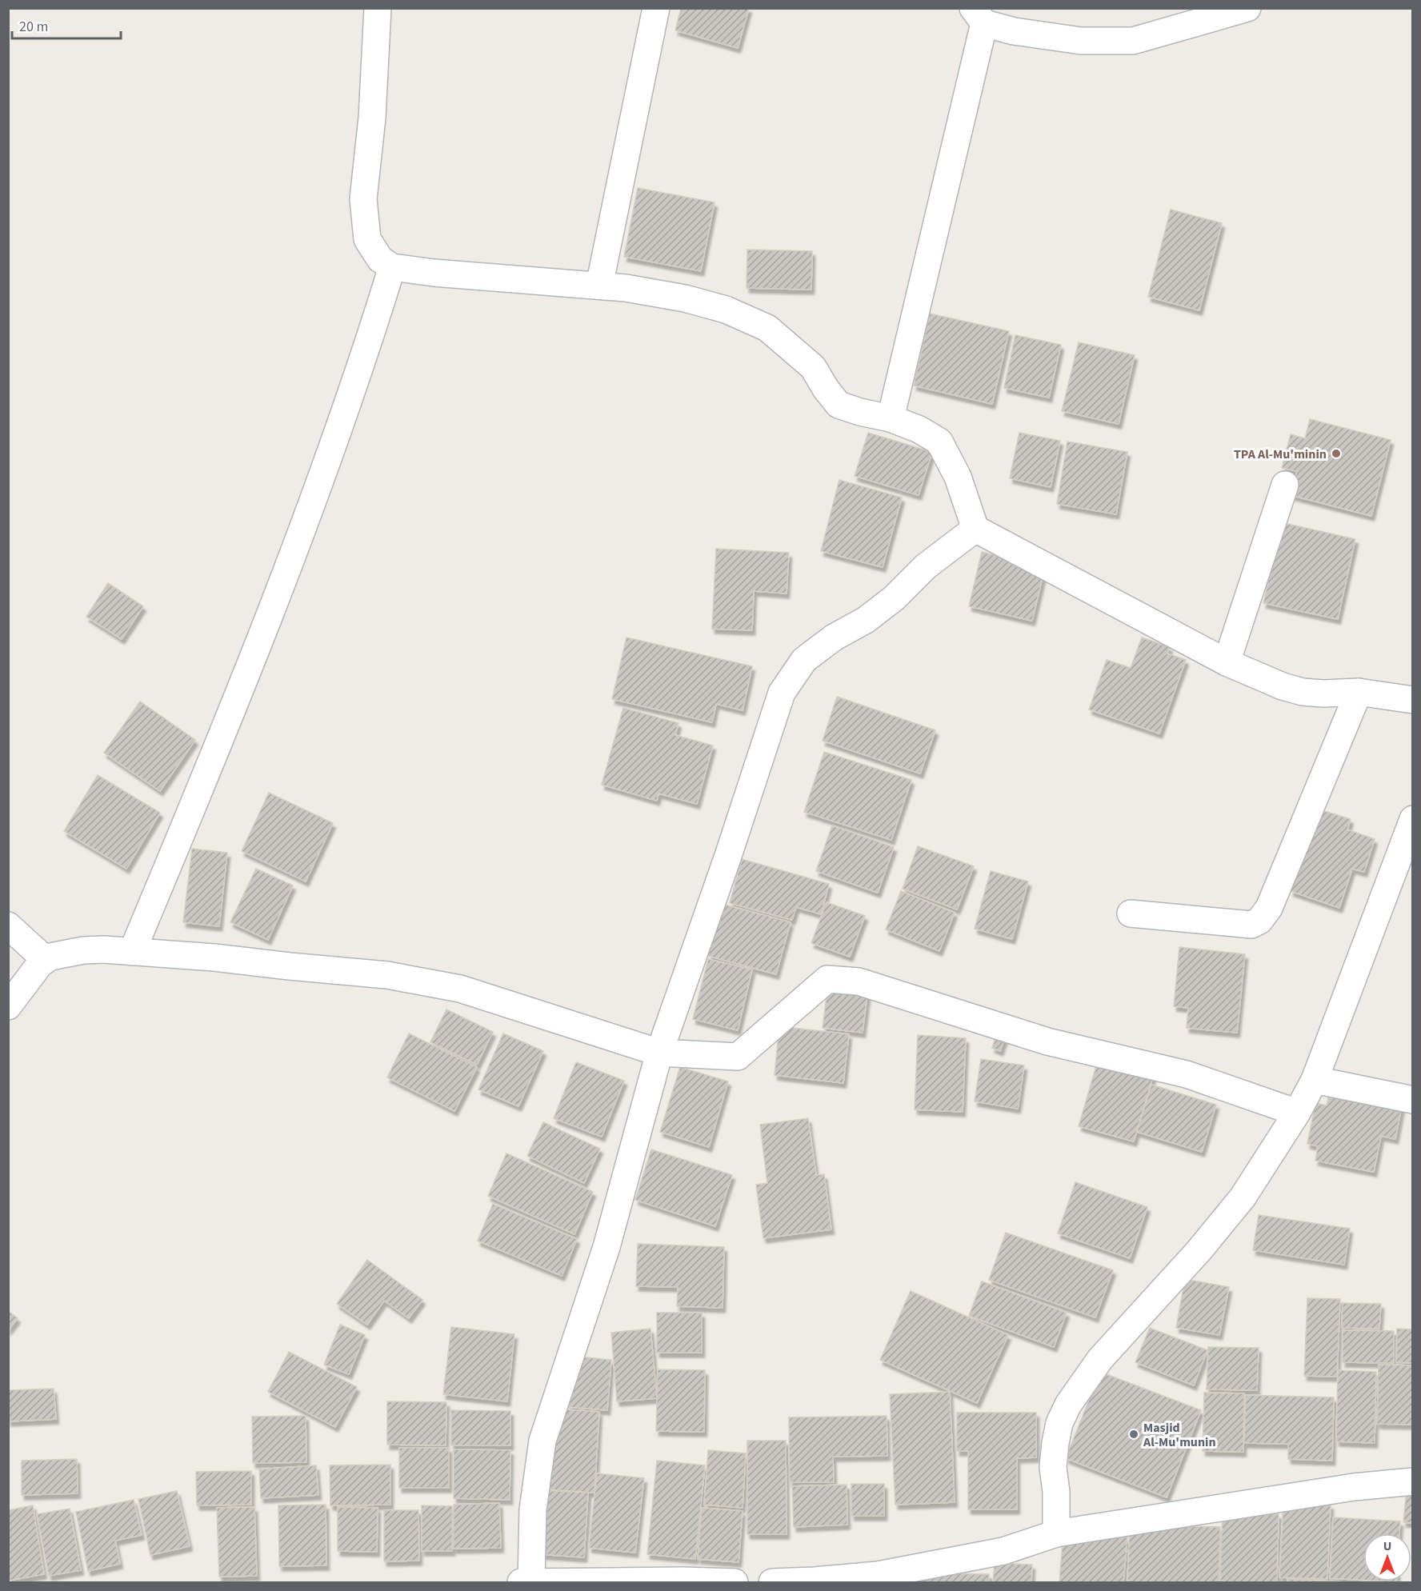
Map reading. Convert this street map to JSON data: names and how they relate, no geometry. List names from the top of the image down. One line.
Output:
{"places":["TPA Al-Mu'minin","Masjid Al-Mu'munin"],"scale_bar":"20 m","north":"top"}
